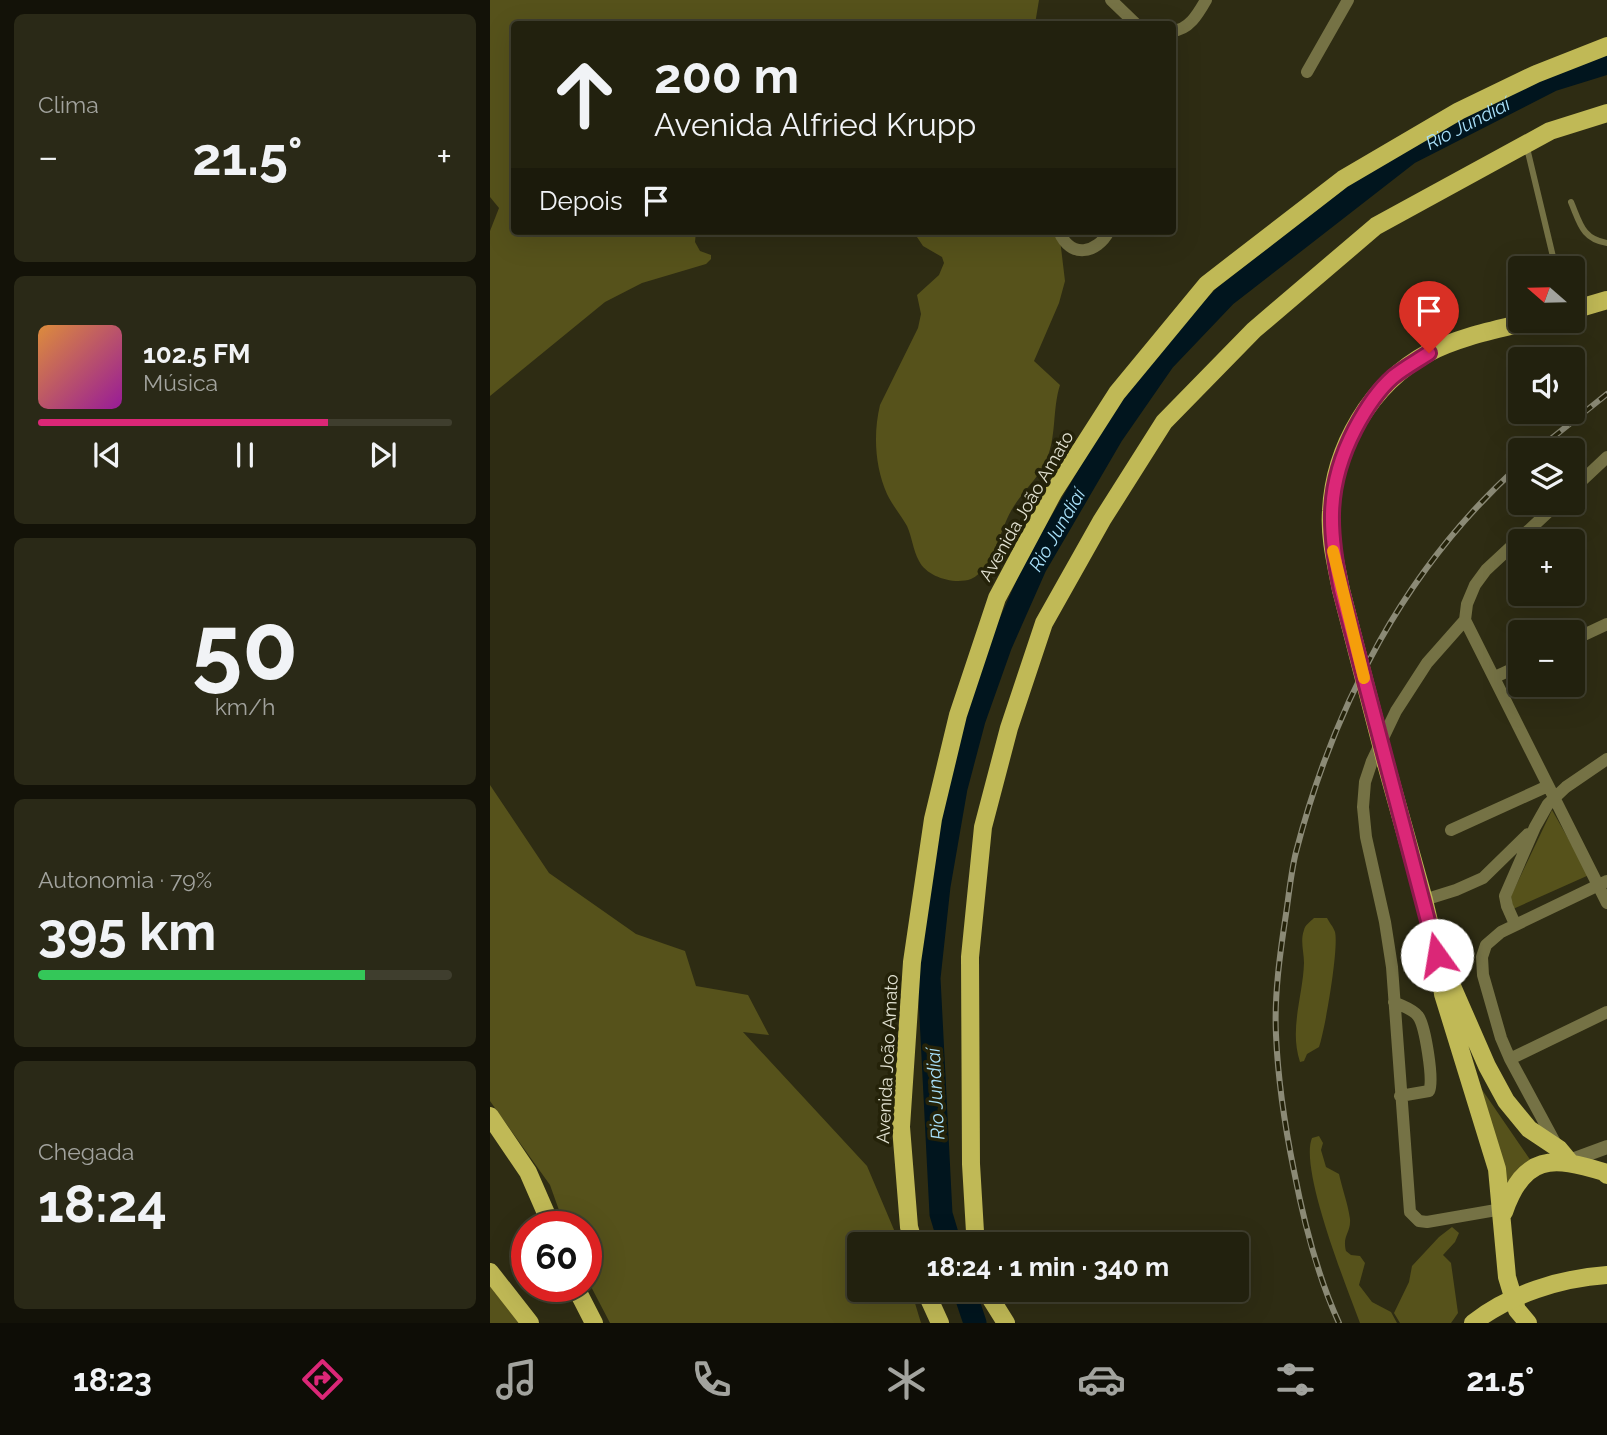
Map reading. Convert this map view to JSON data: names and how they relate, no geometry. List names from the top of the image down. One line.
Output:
{"streets":{"main road":["Avenida João Amato"]},"water":["Rio Jundiaí"],"north":"left","page":{"tile":["Clima",["50","km/h"],["Autonomia · 79%","395 km"],["Chegada","18:24"]],"turn":["200 m","Avenida Alfried Krupp"],"heat":["−","21.5°","+"],"then":"Depois","map_buttons":["+","−"],"song":["102.5 FM","Música"],"limit":"60","trip":"18:24 · 1 min · 340 m","tabs":["18:23","21.5°"]}}
